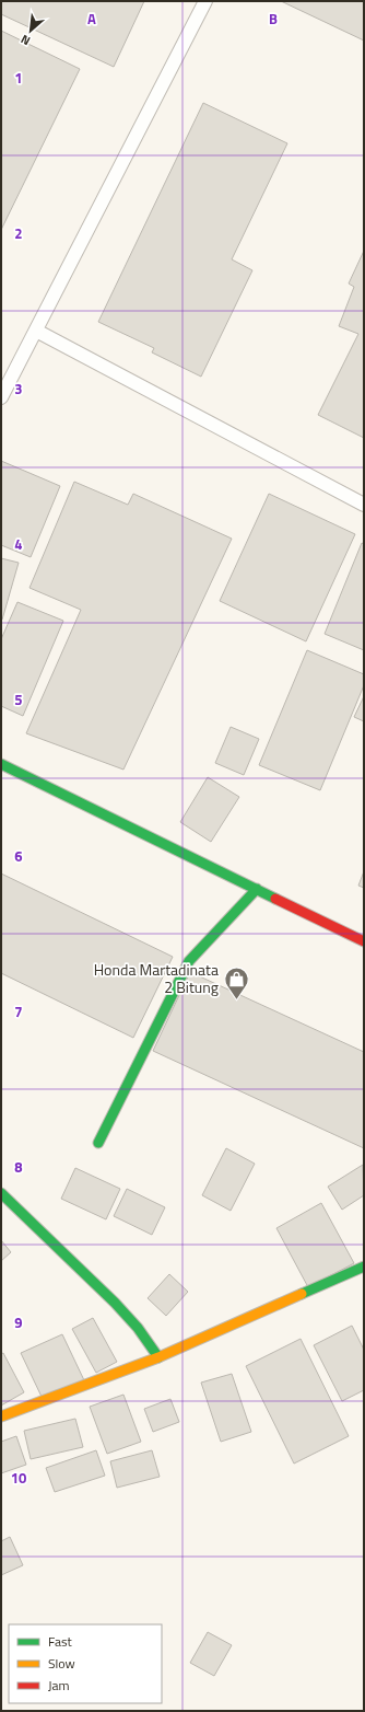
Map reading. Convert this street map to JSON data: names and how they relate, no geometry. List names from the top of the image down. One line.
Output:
{"places":{"shop":["Honda Martadinata 2 Bitung"]},"legend":["Fast","Slow","Jam"],"north":"bottom left","grid":{"columns":["A","B"],"rows":["1","2","3","4","5","6","7","8","9","10"]}}
